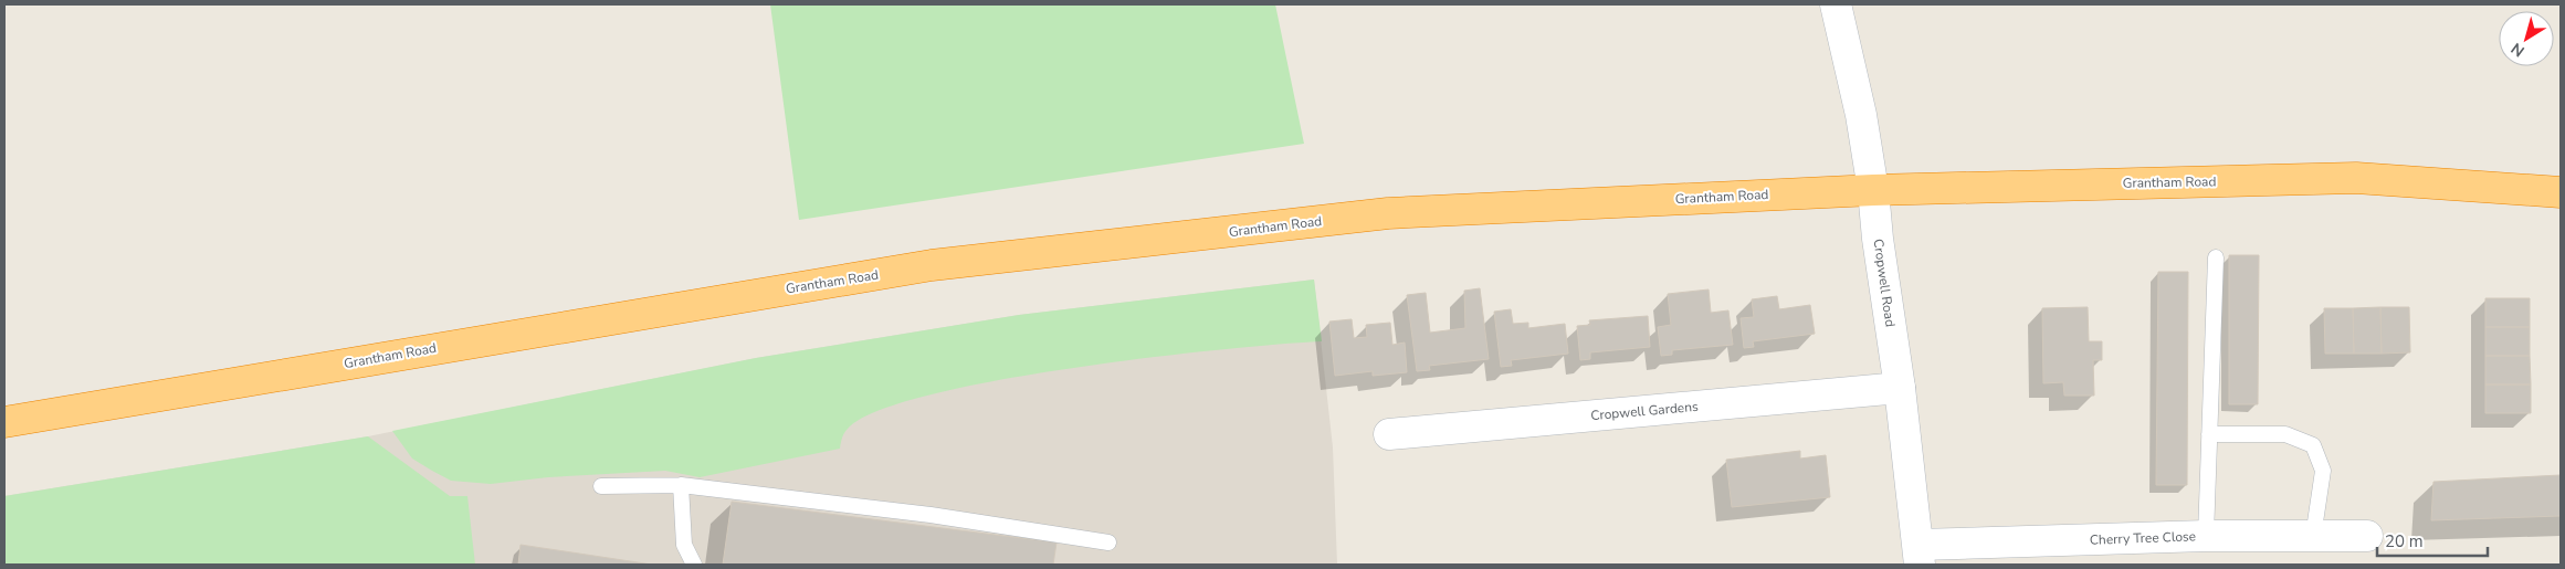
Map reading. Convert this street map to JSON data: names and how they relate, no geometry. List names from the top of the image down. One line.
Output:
{"streets":{"highway":["Grantham Road"],"street":["Cropwell Road","Cropwell Gardens","Cherry Tree Close"]},"crossings":[["Grantham Road","Cropwell Road"],["Cropwell Road","Cropwell Gardens"],["Cropwell Road","Cherry Tree Close"]],"scale_bar":"20 m","north":"bottom left"}
